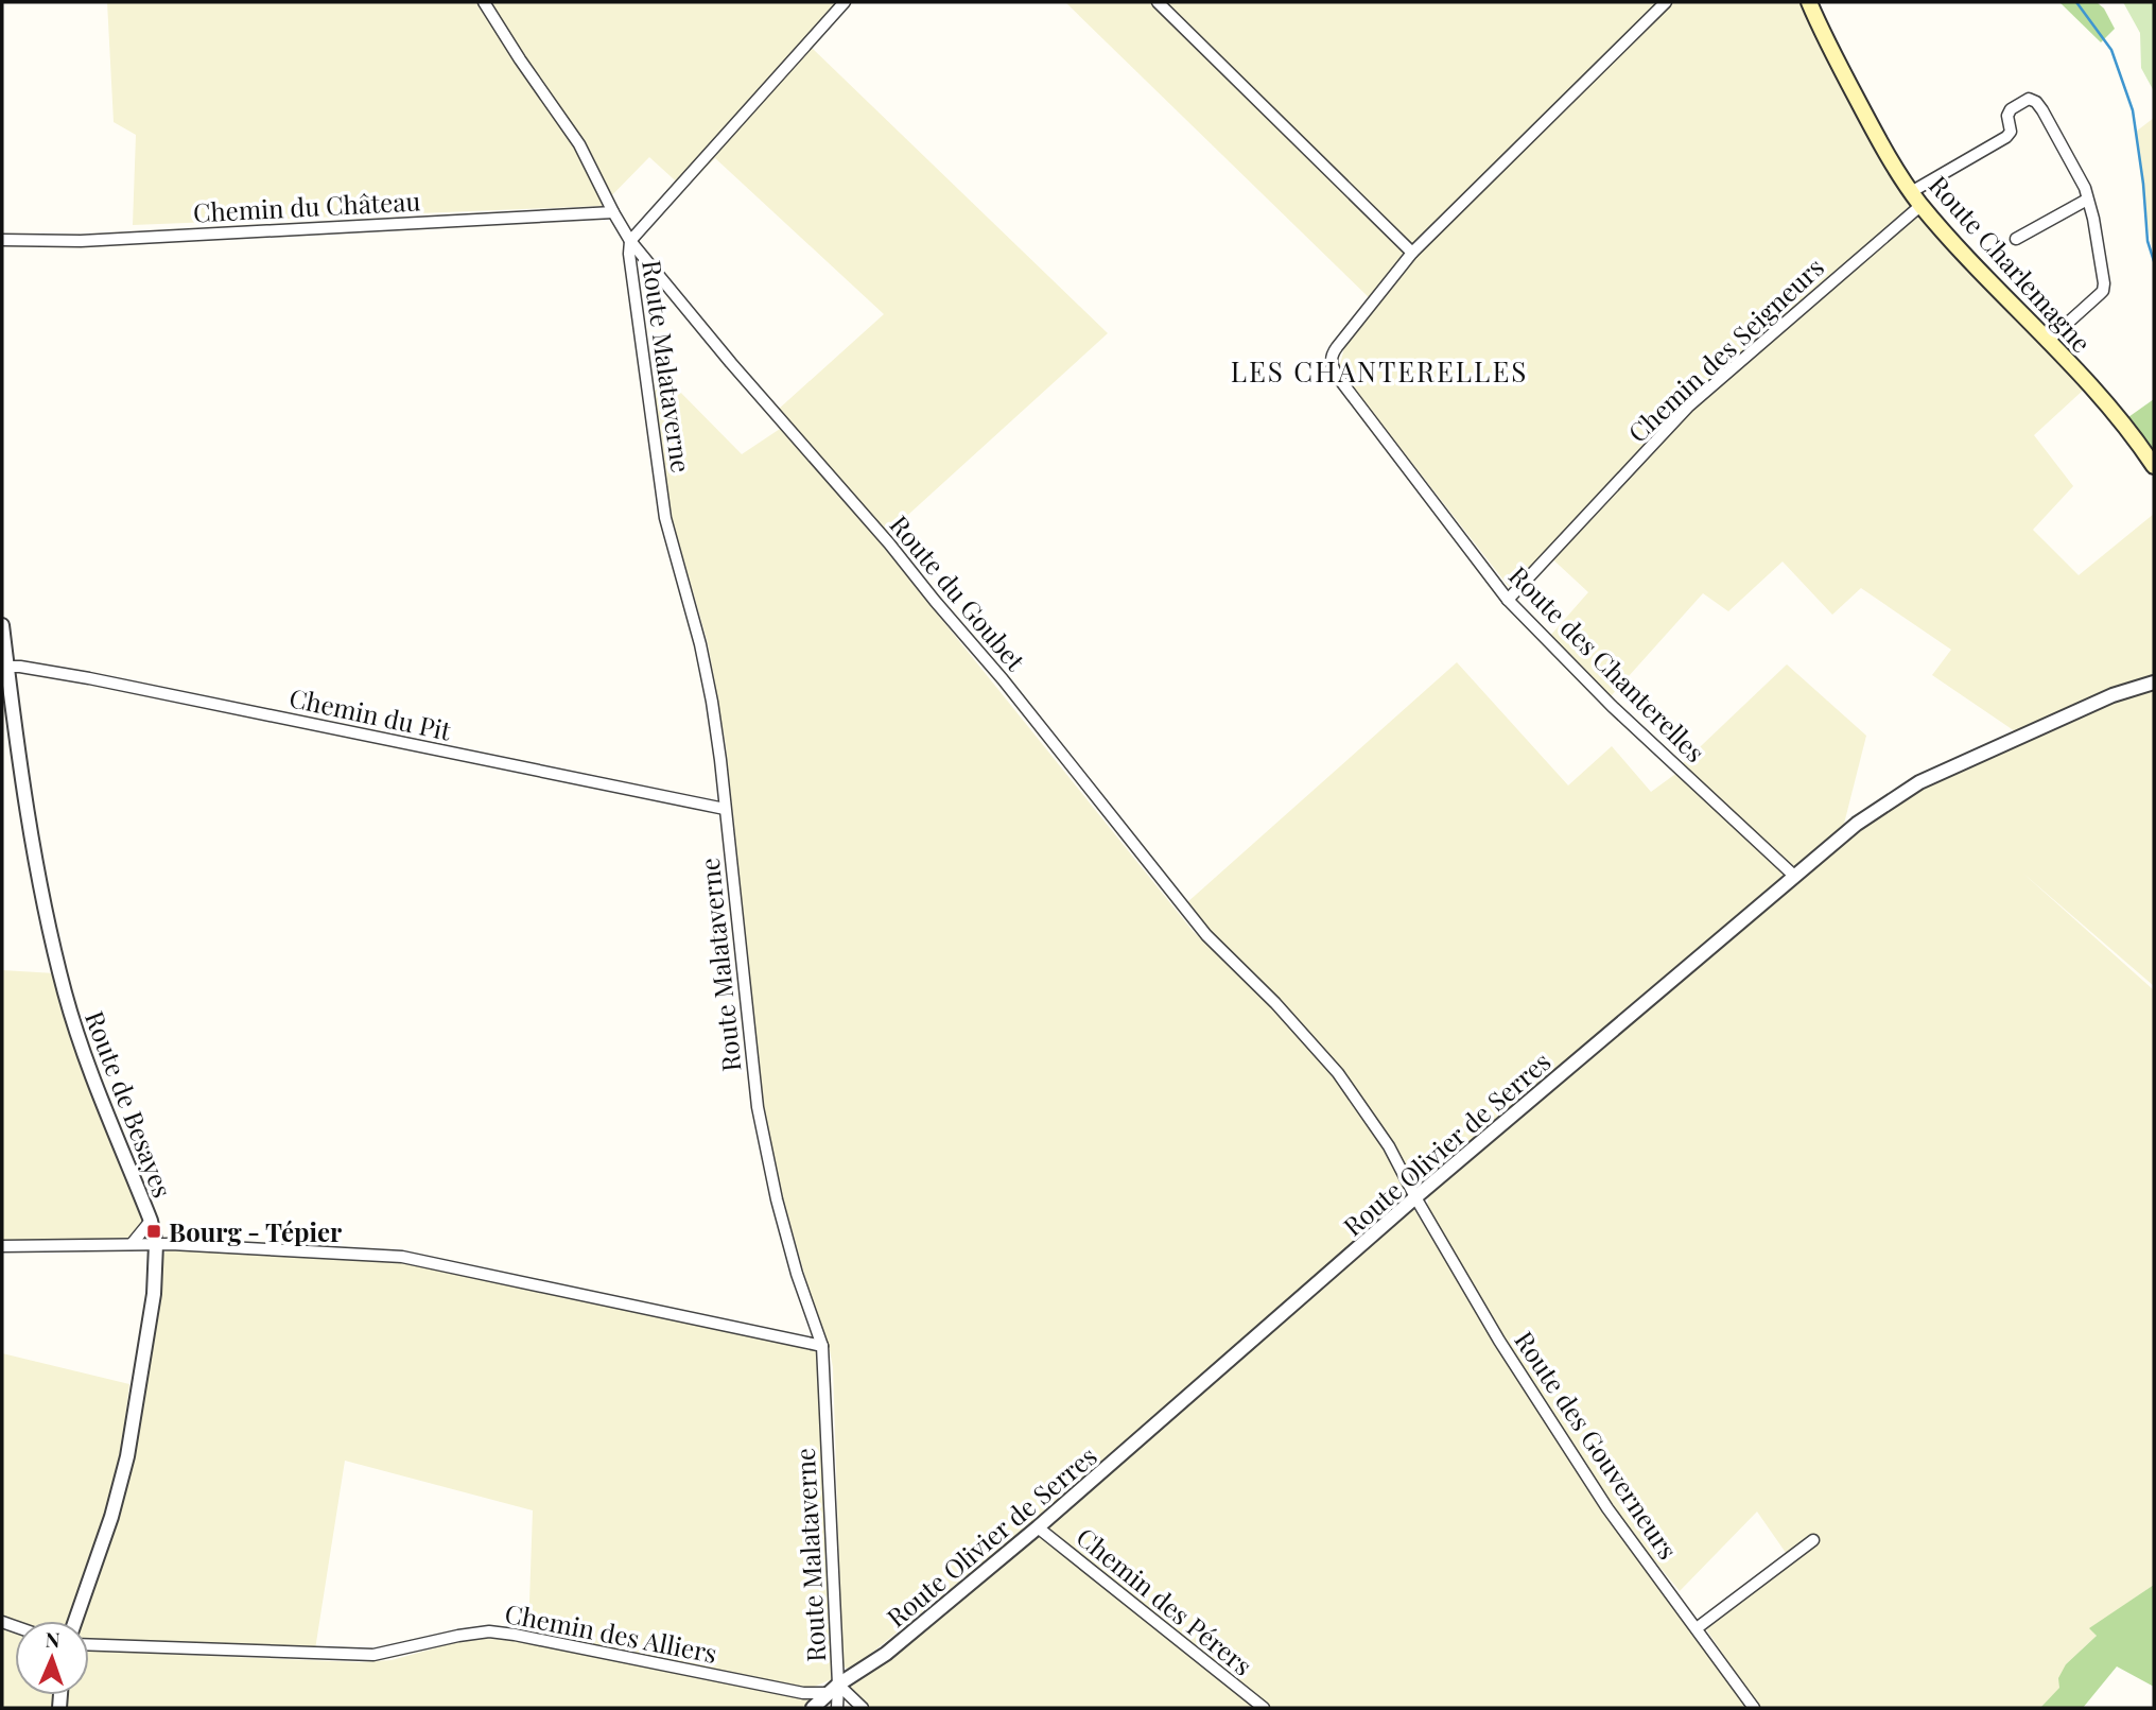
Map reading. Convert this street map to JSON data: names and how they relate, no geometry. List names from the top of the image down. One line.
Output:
{"streets":{"main road":["Route Charlemagne"],"street":["Chemin du Château","Chemin des Seigneurs","Route Malataverne","Route du Goubet","Route des Chanterelles","Chemin du Pit","Route de Besayes","Route Olivier de Serres","Route des Gouverneurs","Chemin des Pérers","Chemin des Alliers"]},"crossings":[["Chemin du Château","Route du Goubet"],["Route Charlemagne","Chemin des Seigneurs"],["Chemin des Seigneurs","Route des Chanterelles"],["Route Malataverne","Route du Goubet"],["Route Malataverne","Chemin du Pit"],["Route Malataverne","Route Olivier de Serres"],["Route Malataverne","Chemin des Alliers"],["Route du Goubet","Route Olivier de Serres"],["Route du Goubet","Route des Gouverneurs"],["Route des Chanterelles","Route Olivier de Serres"],["Chemin du Pit","Route de Besayes"],["Route Olivier de Serres","Route des Gouverneurs"],["Route Olivier de Serres","Chemin des Pérers"],["Route Olivier de Serres","Chemin des Alliers"]],"districts":["LES CHANTERELLES"],"places":{"transit":["Bourg - Tépier"]},"north":"top"}
